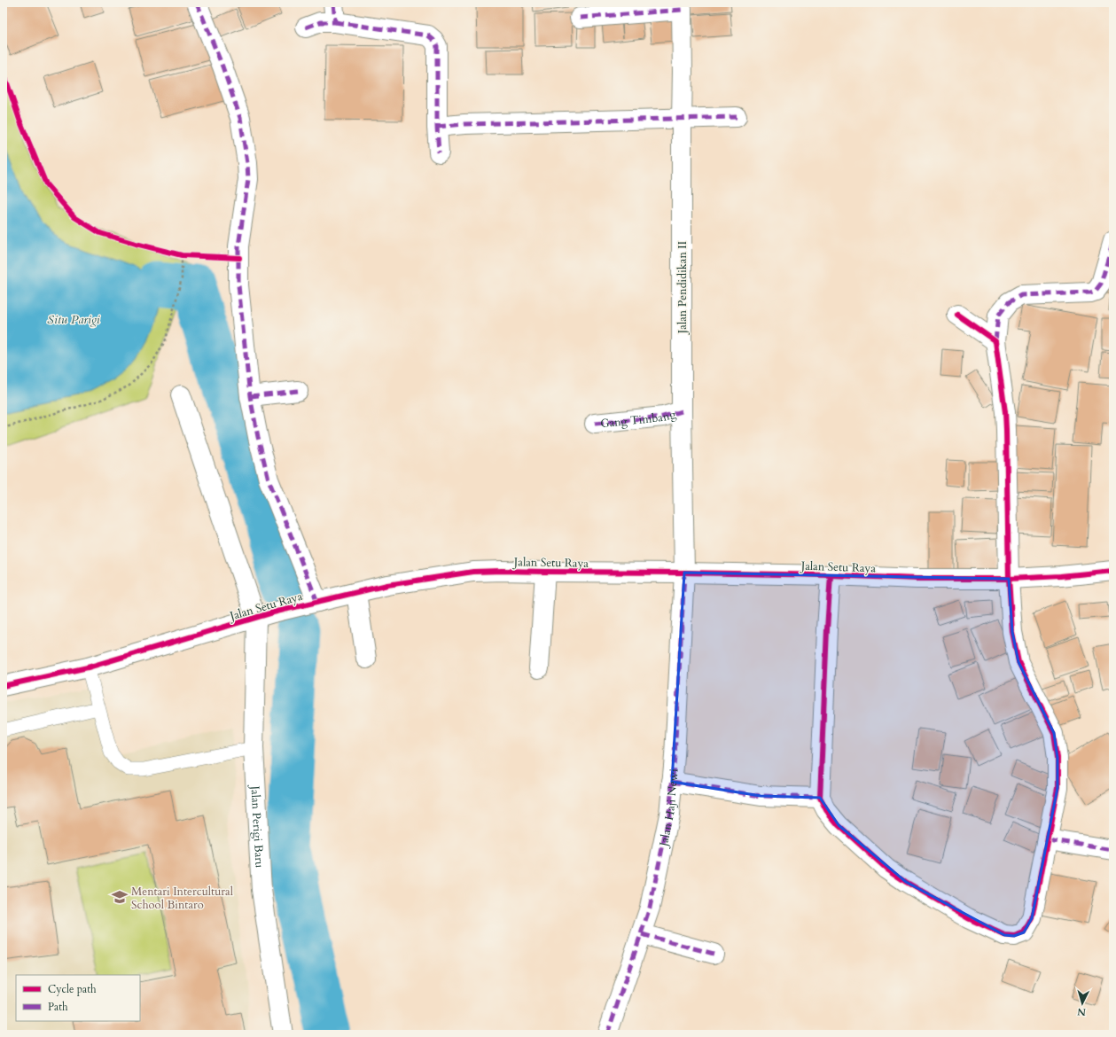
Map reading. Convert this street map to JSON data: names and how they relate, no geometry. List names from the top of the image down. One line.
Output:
{"streets":{"street":["Jalan Pendidikan II","Gang Timbang","Jalan Setu Raya","Jalan Haji Newi","Jalan Perigi Baru"]},"crossings":[["Jalan Pendidikan II","Gang Timbang"],["Jalan Pendidikan II","Jalan Setu Raya"],["Jalan Pendidikan II","Jalan Haji Newi"],["Jalan Setu Raya","Jalan Haji Newi"],["Jalan Setu Raya","Jalan Perigi Baru"]],"water":["Situ Parigi"],"places":{"school or university":["Mentari Intercultural School Bintaro"]},"legend":["Cycle path","Path"],"north":"bottom"}
